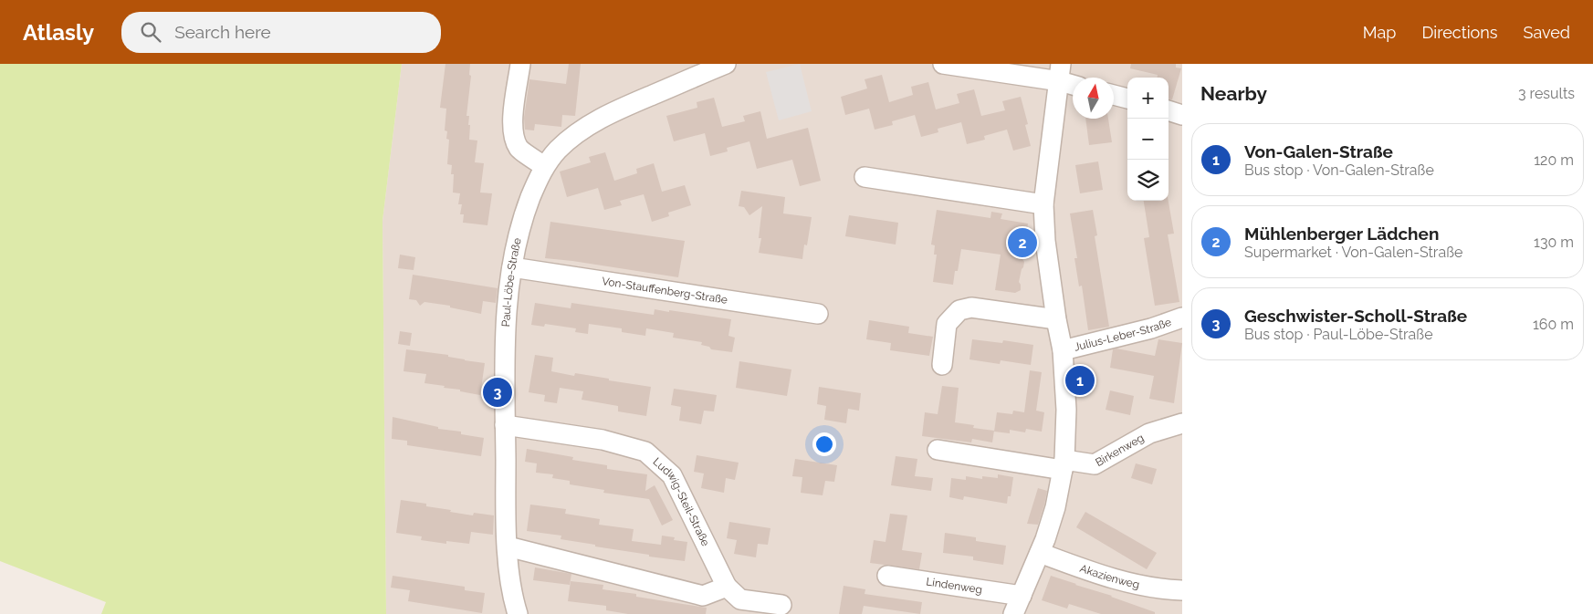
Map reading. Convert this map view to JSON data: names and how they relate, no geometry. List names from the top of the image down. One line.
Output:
{"streets":{"street":["Paul-Löbe-Straße","Von-Stauffenberg-Straße","Julius-Leber-Straße","Birkenweg","Ludwig-Steil-Straße","Akazienweg","Lindenweg"]},"crossings":[["Paul-Löbe-Straße","Von-Stauffenberg-Straße"],["Paul-Löbe-Straße","Ludwig-Steil-Straße"]],"north":"top","page":{"header":"Atlasly","search":"Search here","nav":["Map","Directions","Saved"],"heading":["Nearby","3 results"],"map_buttons":["+","−"],"list":[{"mark":"1","name":"Von-Galen-Straße","note":"Bus stop · Von-Galen-Straße","value":"120 m"},{"mark":"2","name":"Mühlenberger Lädchen","note":"Supermarket · Von-Galen-Straße","value":"130 m"},{"mark":"3","name":"Geschwister-Scholl-Straße","note":"Bus stop · Paul-Löbe-Straße","value":"160 m"}],"pins":["2","1","3"]}}
